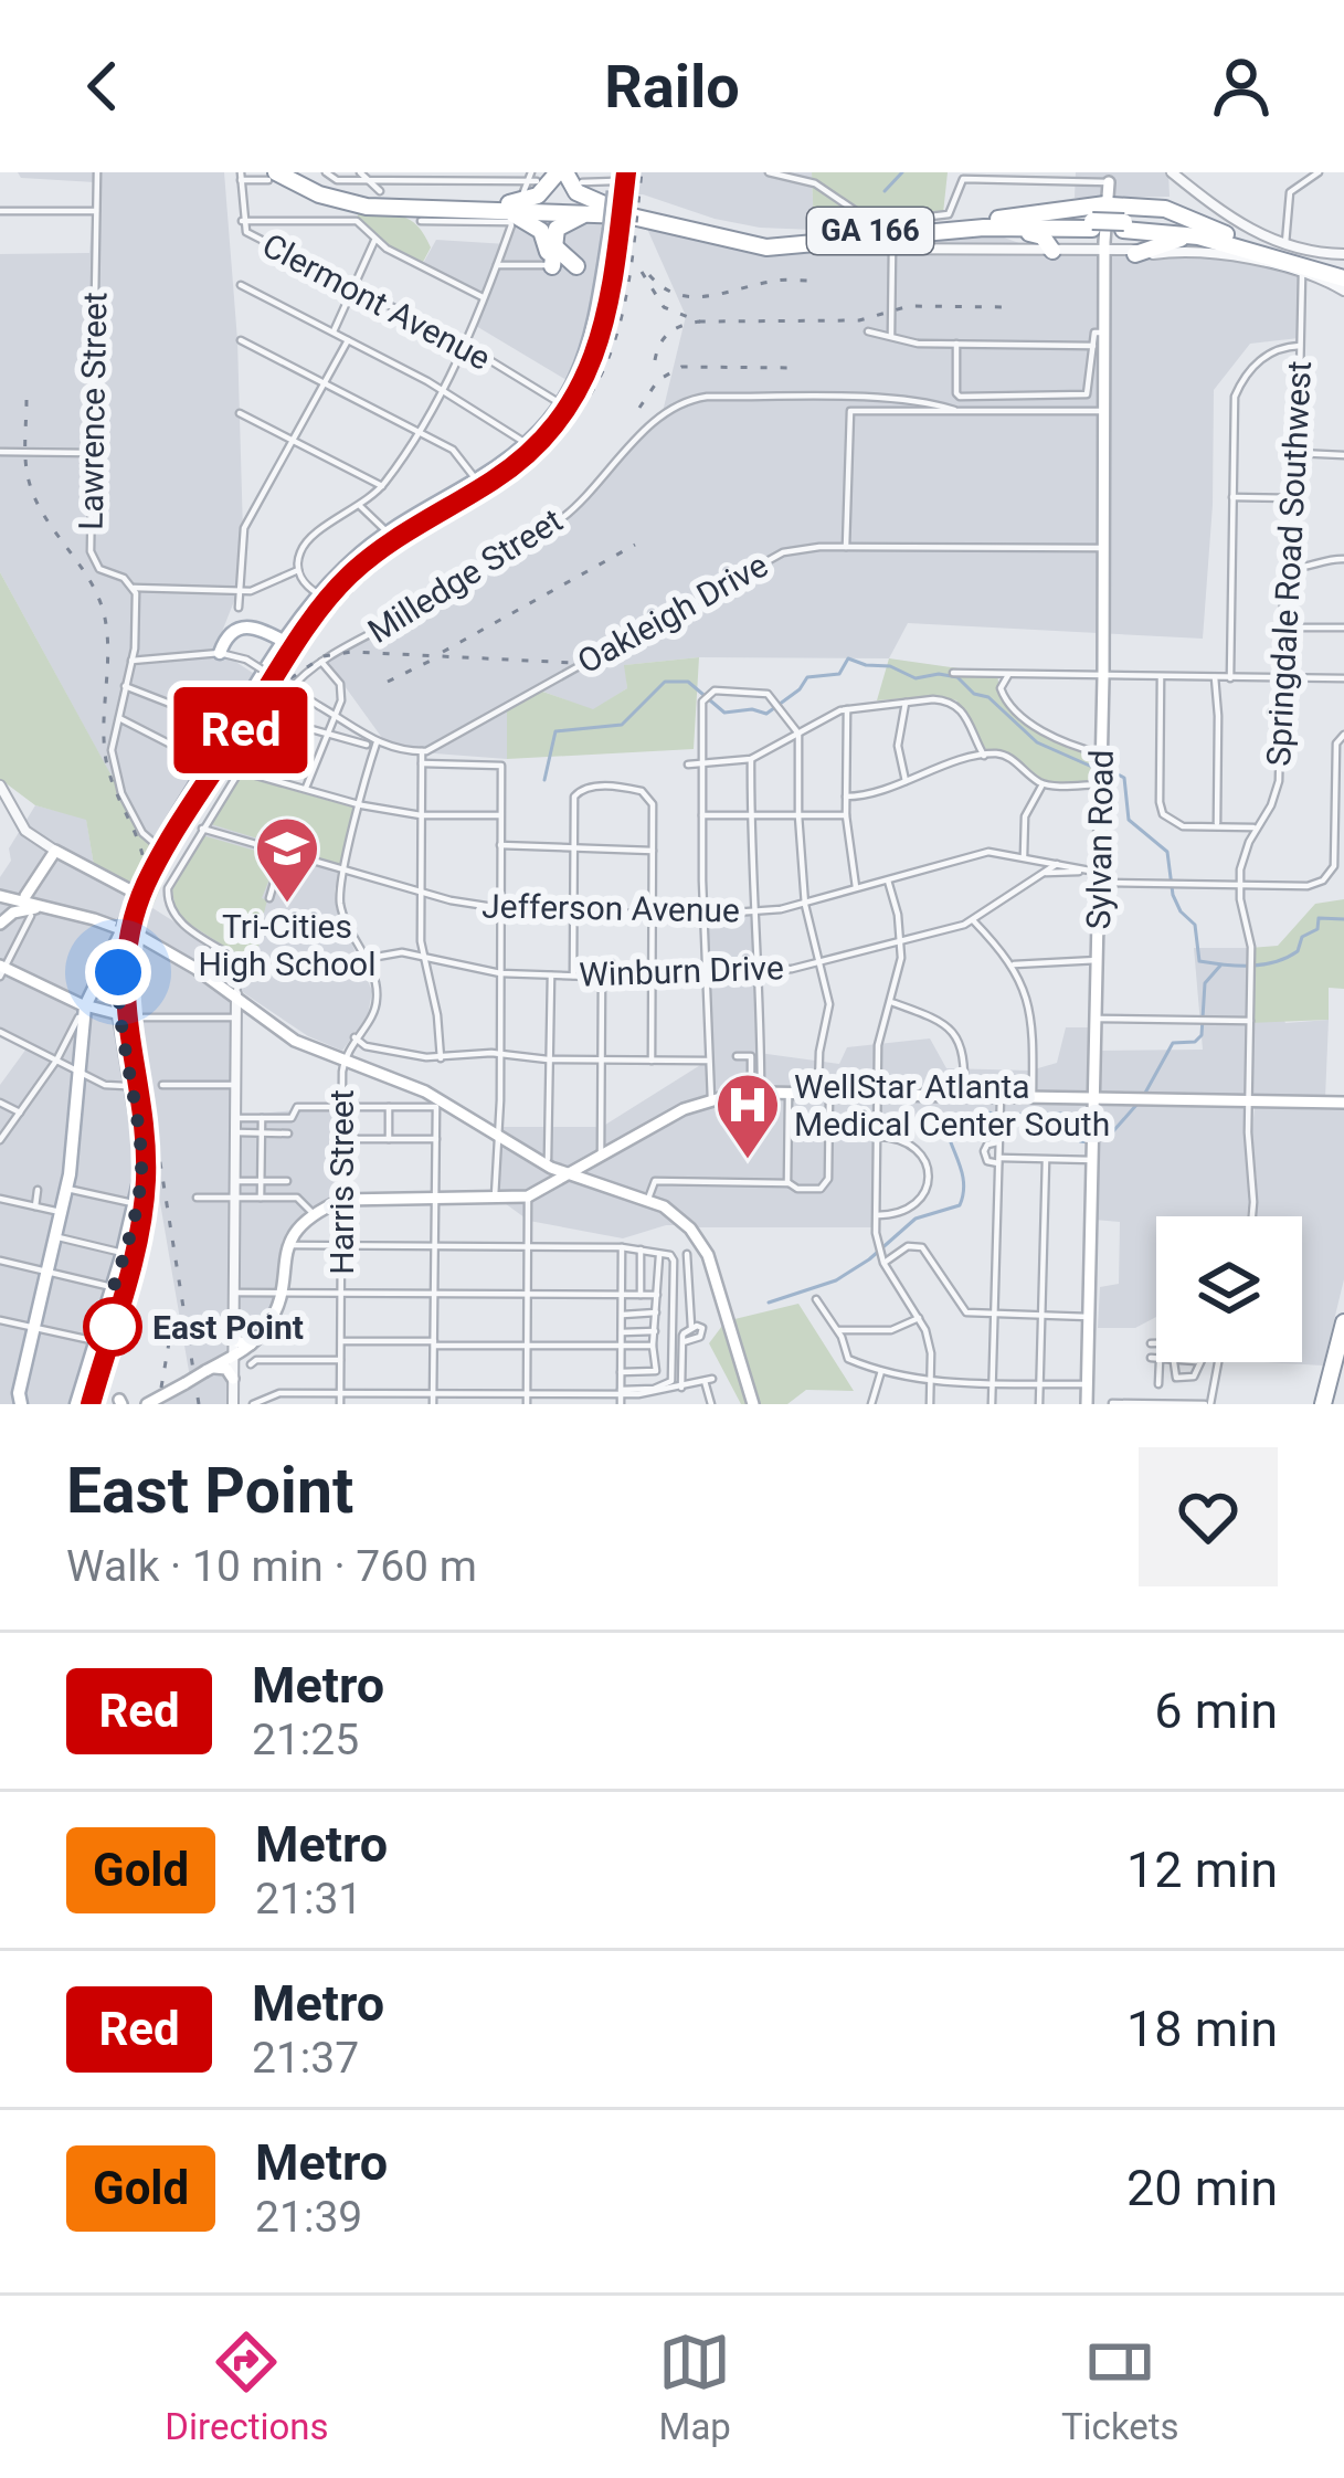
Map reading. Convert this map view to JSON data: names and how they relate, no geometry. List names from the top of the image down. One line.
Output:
{"streets":{"highway":["GA 166"],"main road":["Sylvan Road"],"street":["Clermont Avenue","Lawrence Street","Springdale Road Southwest","Milledge Street","Oakleigh Drive","Jefferson Avenue","Winburn Drive","Harris Street"]},"crossings":[["GA 166","Sylvan Road"],["Springdale Road Southwest","Jefferson Avenue"],["Milledge Street","Oakleigh Drive"],["Milledge Street","Sylvan Road"],["Milledge Street","Jefferson Avenue"],["Oakleigh Drive","Sylvan Road"],["Sylvan Road","Jefferson Avenue"],["Jefferson Avenue","Winburn Drive"],["Jefferson Avenue","Harris Street"],["Winburn Drive","Harris Street"]],"places":{"school or university":["Tri-Cities High School"],"hospital":["WellStar Atlanta Medical Center South"],"other":["East Point"]},"lines":["metro line Red"],"page":{"header":"Railo","on_map":"Red","heading":["East Point","Walk · 10 min · 760 m"],"list":[{"mark":"Red","name":"Metro","note":"21:25","value":"6 min"},{"mark":"Gold","name":"Metro","note":"21:31","value":"12 min"},{"mark":"Red","name":"Metro","note":"21:37","value":"18 min"},{"mark":"Gold","name":"Metro","note":"21:39","value":"20 min"}],"tabs":["Directions","Map","Tickets"]}}
